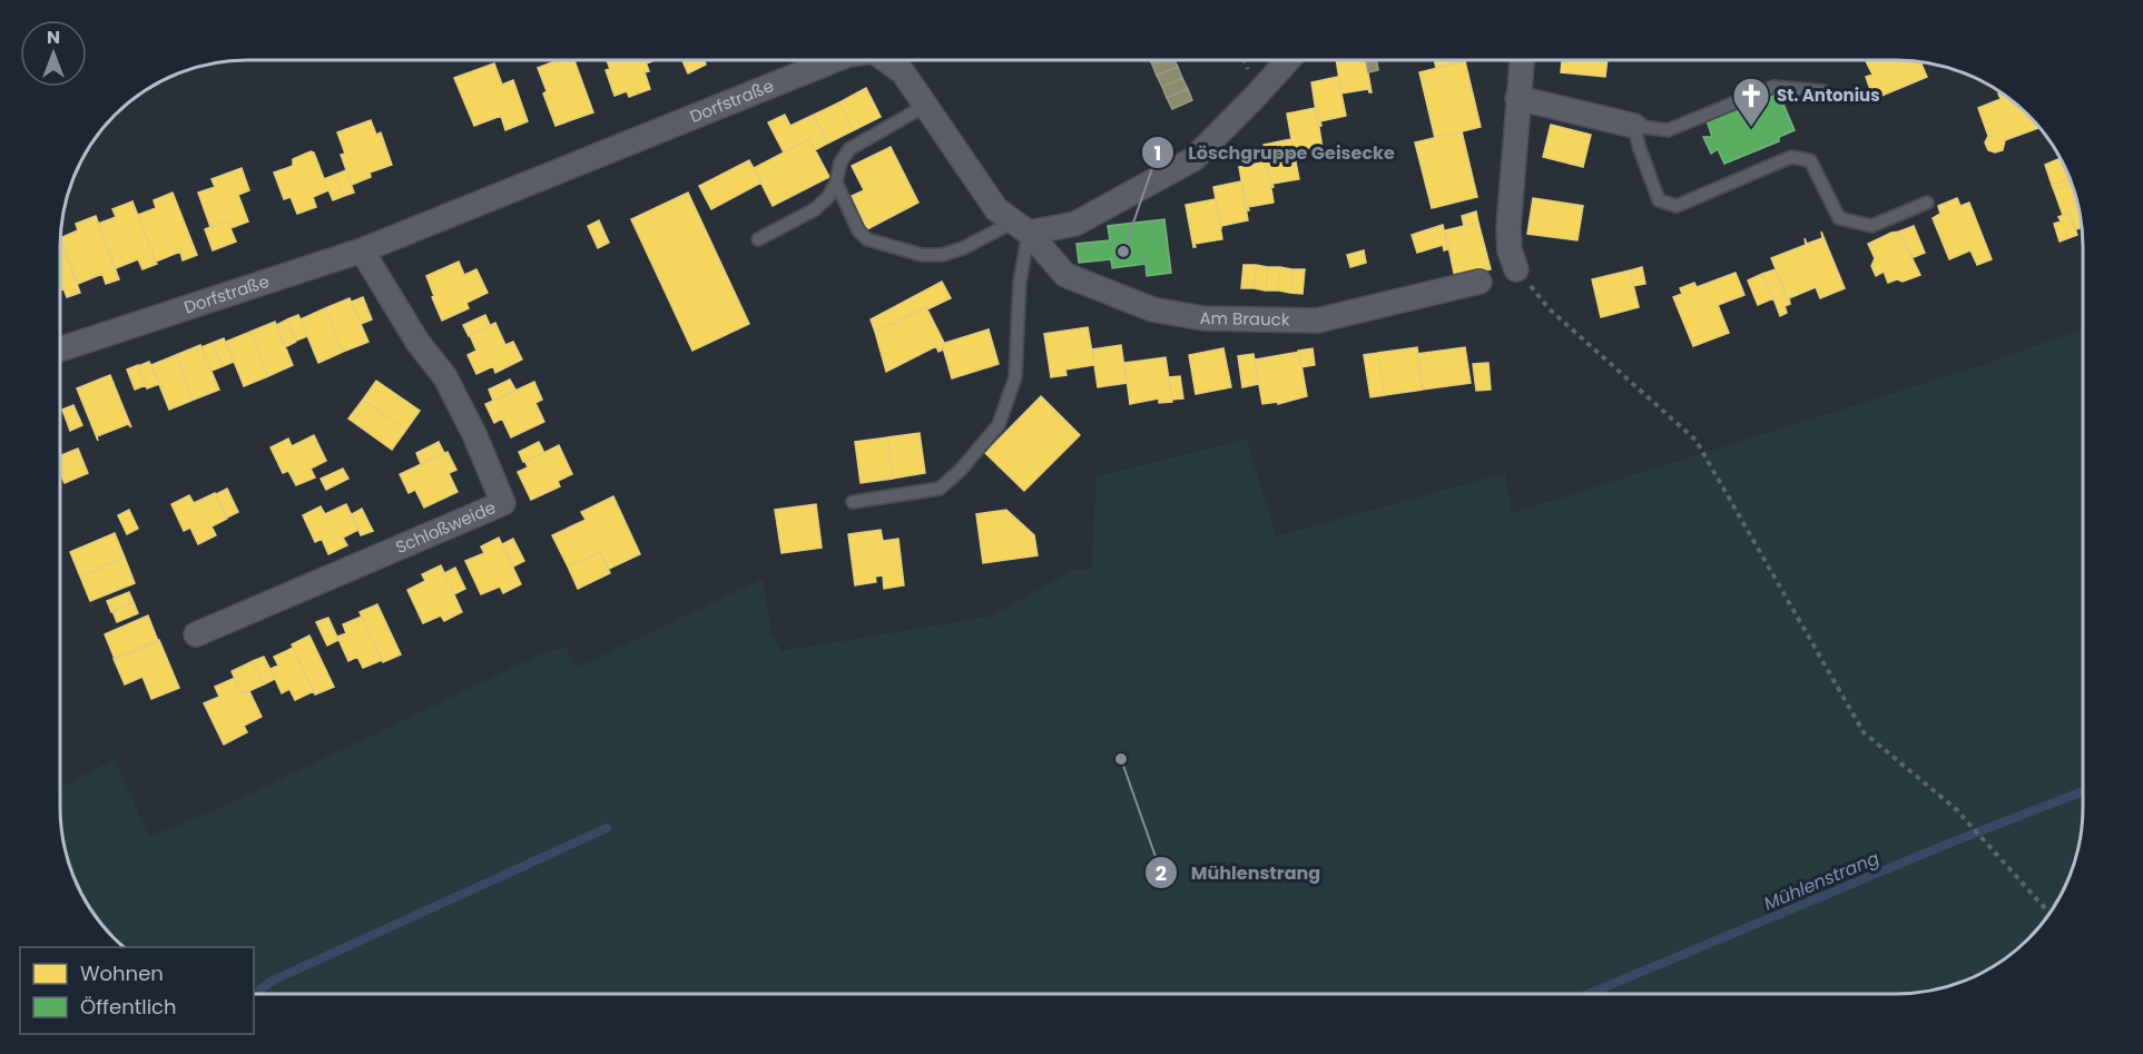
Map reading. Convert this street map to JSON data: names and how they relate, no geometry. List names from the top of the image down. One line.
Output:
{"streets":{"street":["Dorfstraße","Am Brauck","Schloßweide"]},"crossings":[["Dorfstraße","Am Brauck"],["Dorfstraße","Schloßweide"]],"water":["Mühlenstrang"],"places":{"church":["St. Antonius"],"other":["Löschgruppe Geisecke","Mühlenstrang"]},"legend":["Wohnen","Öffentlich"],"north":"top"}
